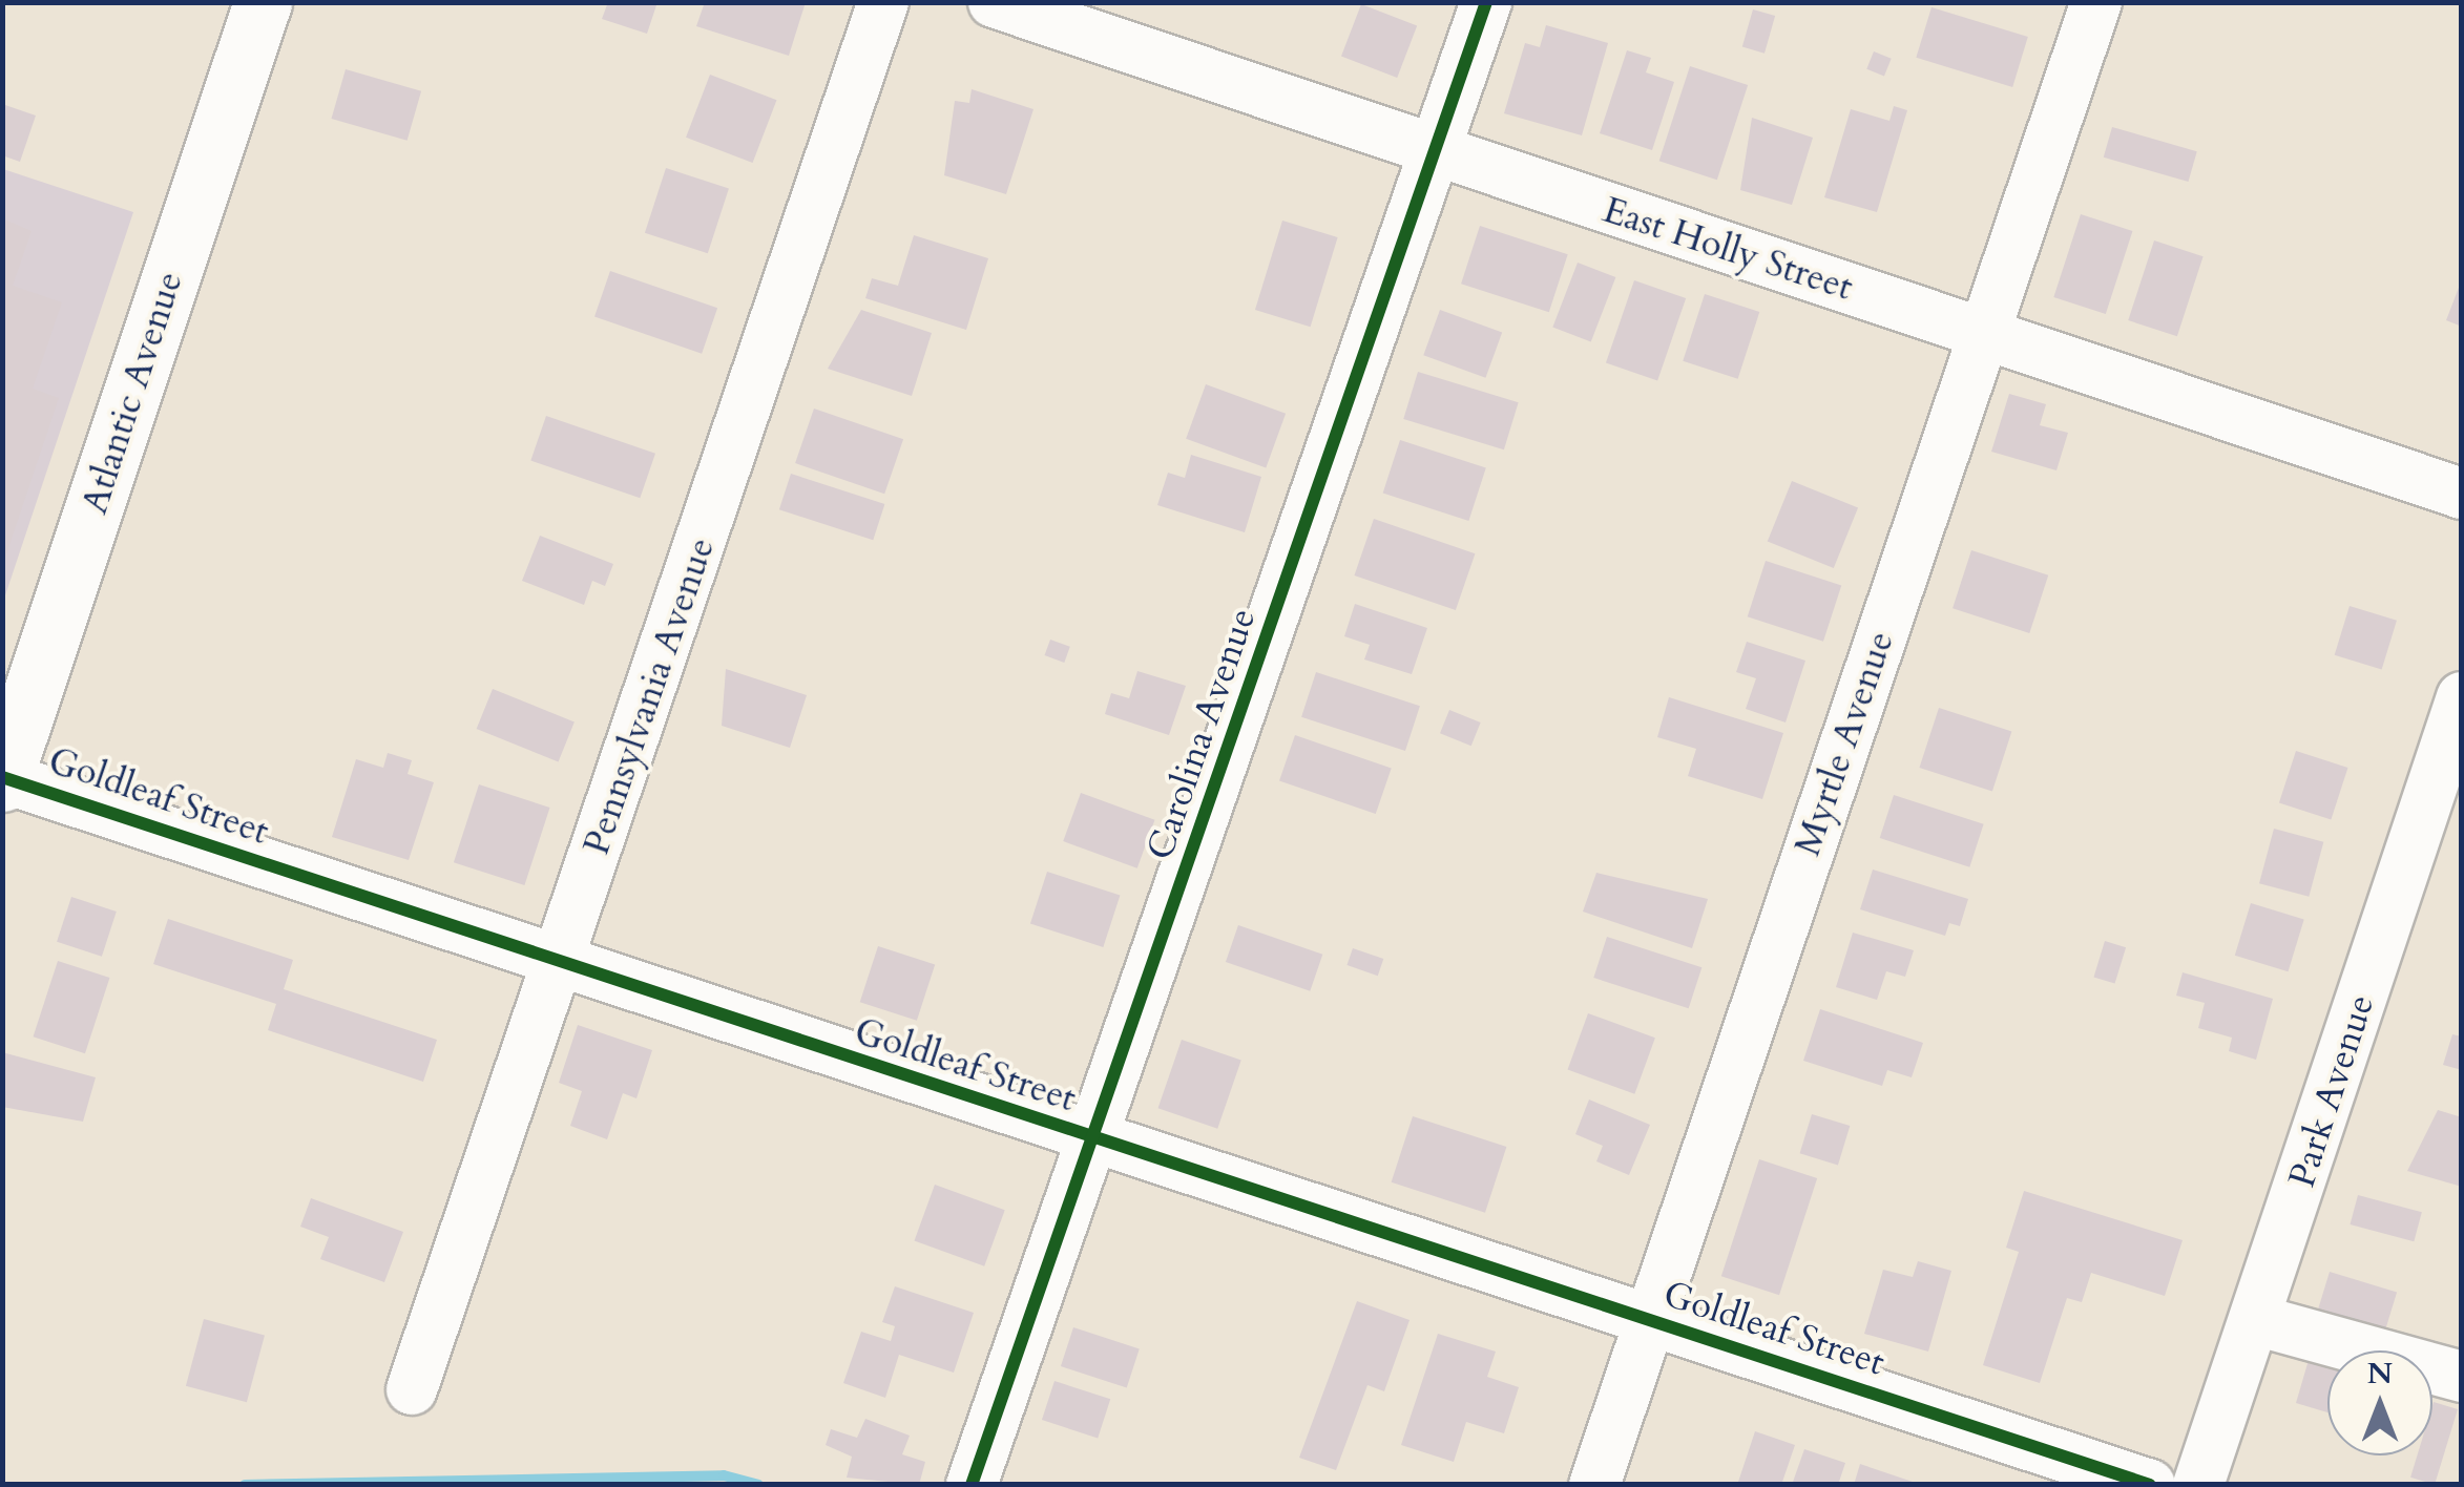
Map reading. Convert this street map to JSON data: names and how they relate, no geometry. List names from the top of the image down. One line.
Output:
{"streets":{"main road":["Atlantic Avenue"],"street":["East Holly Street","Pennsylvania Avenue","Carolina Avenue","Myrtle Avenue","Goldleaf Street","Park Avenue"]},"crossings":[["East Holly Street","Carolina Avenue"],["East Holly Street","Myrtle Avenue"],["Atlantic Avenue","Goldleaf Street"],["Pennsylvania Avenue","Goldleaf Street"],["Carolina Avenue","Goldleaf Street"],["Myrtle Avenue","Goldleaf Street"]],"north":"top"}
